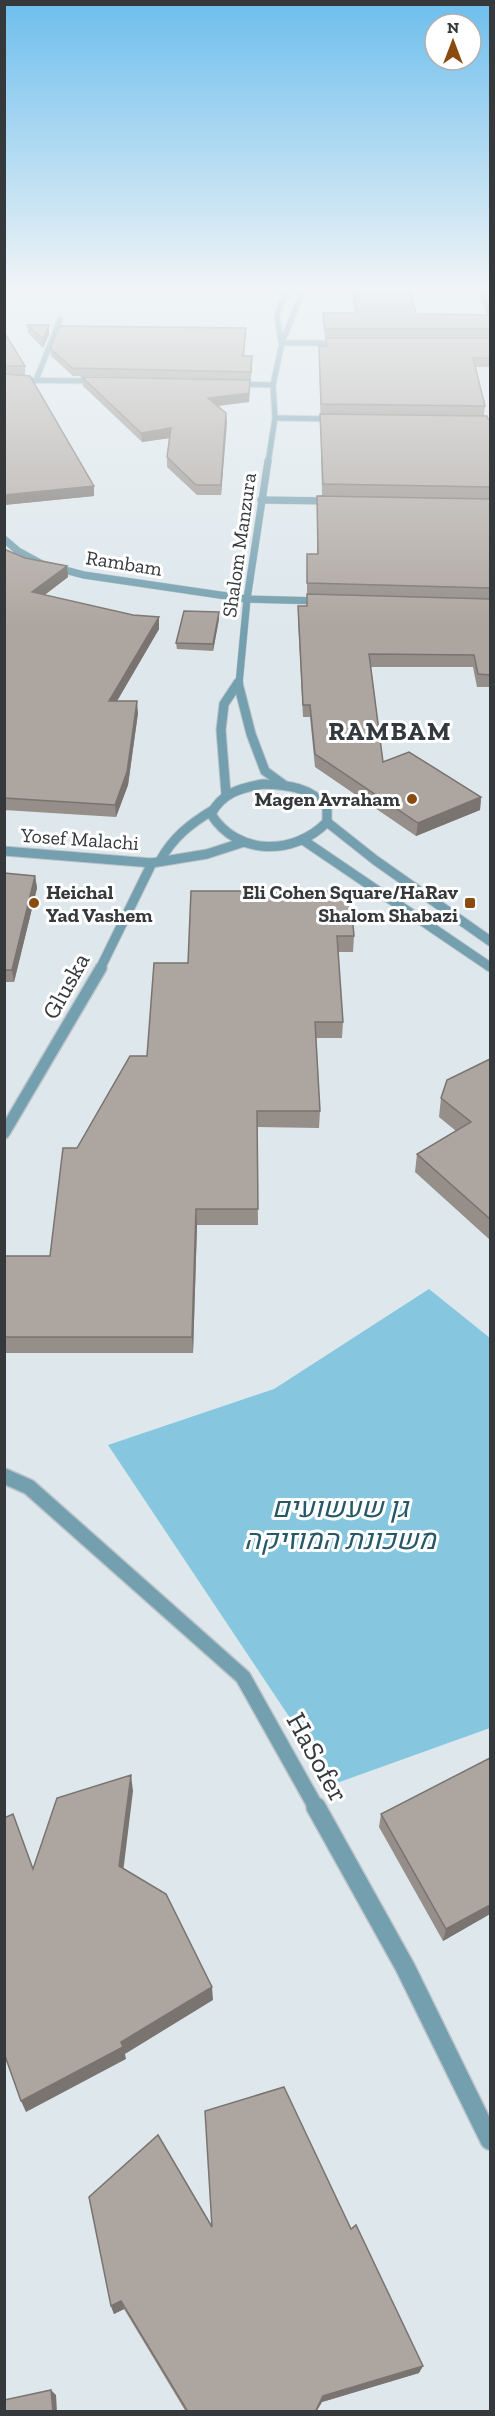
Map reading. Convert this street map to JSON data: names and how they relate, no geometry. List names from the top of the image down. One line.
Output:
{"streets":{"street":["Shalom Manzura","Rambam","Yosef Malachi","Gluska","HaSofer"]},"crossings":[["Shalom Manzura","Rambam"],["Shalom Manzura","Gluska"],["Yosef Malachi","Gluska"]],"districts":["RAMBAM"],"parks":["גן שעשועים משכונת המוזיקה"],"places":{"other":["Magen Avraham","Heichal Yad Vashem"],"transit":["Eli Cohen Square/HaRav Shalom Shabazi"]},"north":"top"}
